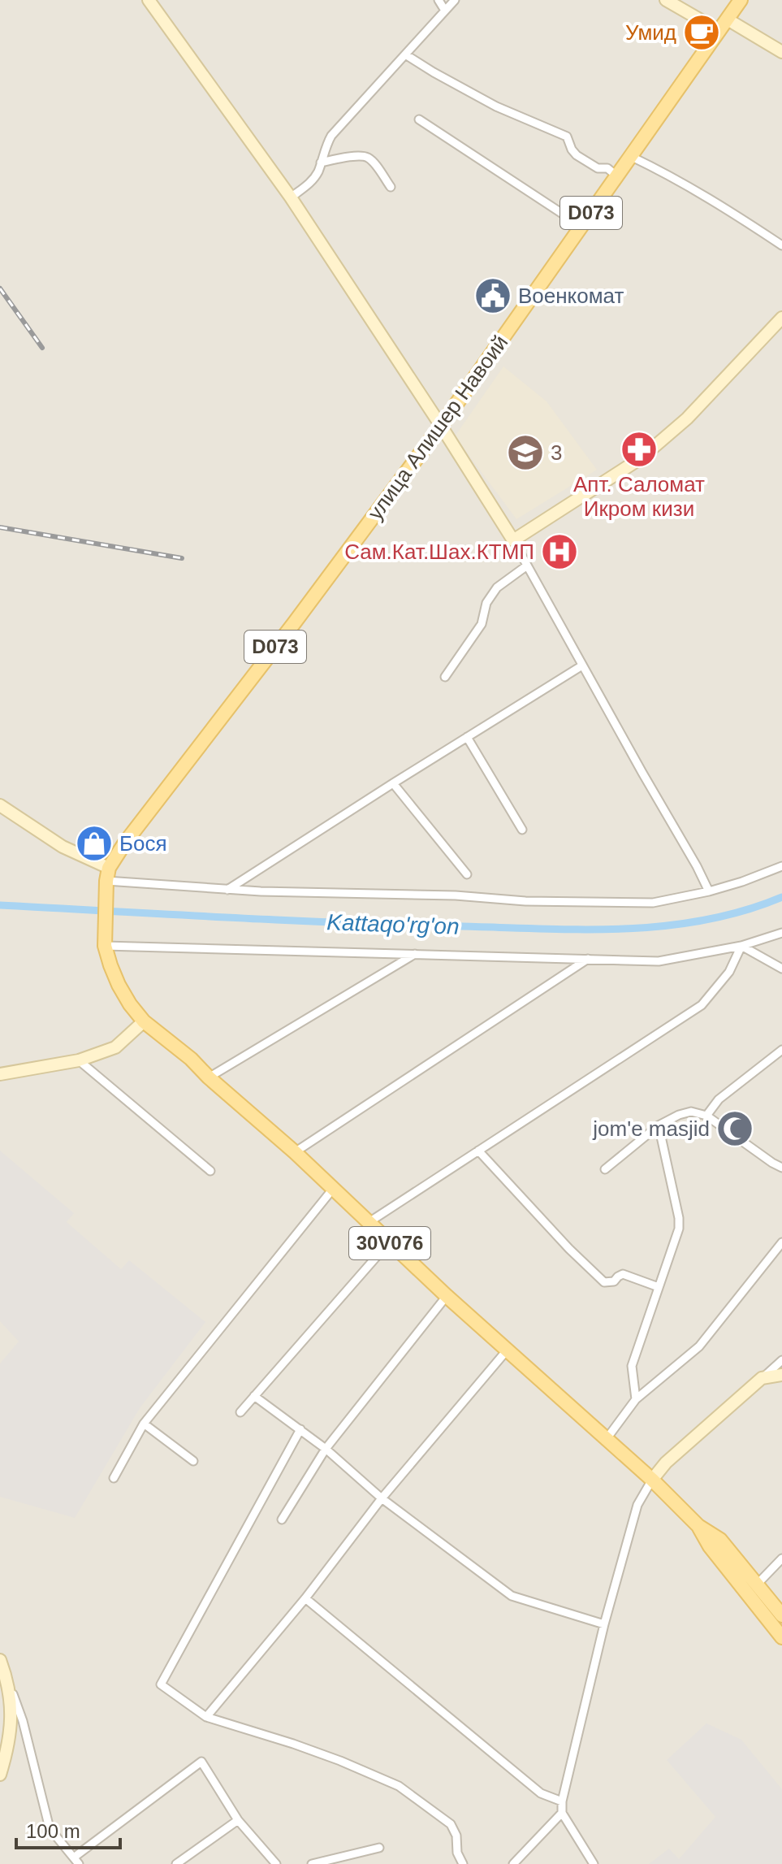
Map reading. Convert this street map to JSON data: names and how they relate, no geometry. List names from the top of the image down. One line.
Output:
{"streets":{"main road":["D073","улица Алишер Навоий","30V076"]},"crossings":[["улица Алишер Навоий","30V076"]],"water":["Kattaqo'rg'on"],"places":{"cafe":["Умид"],"public building":["Военкомат"],"pharmacy":["Апт. Саломат Икром кизи"],"school or university":["3"],"hospital":["Сам.Кат.Шах.КТМП"],"shop":["Бося"],"mosque":["jom'e masjid"]},"scale_bar":"100 m"}
